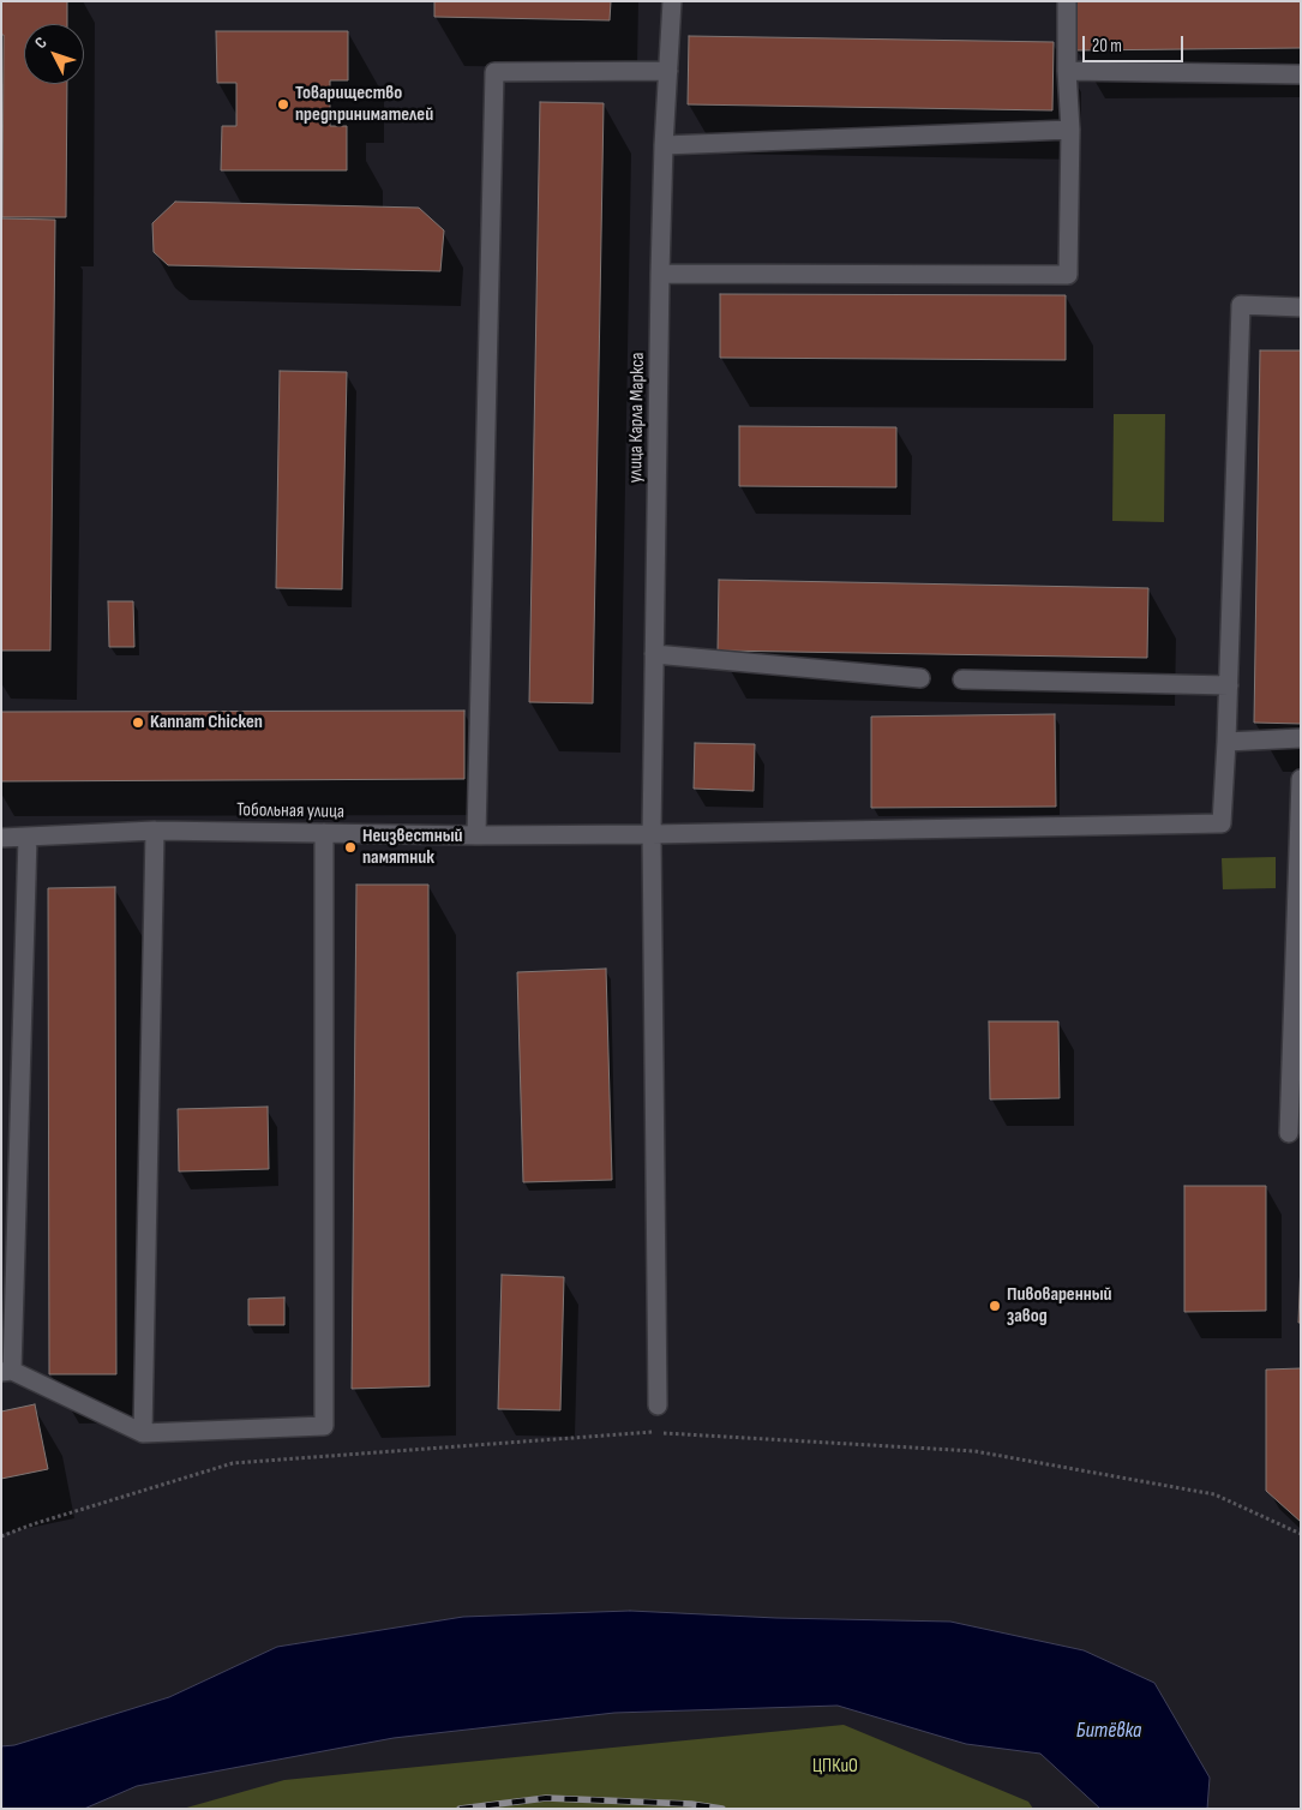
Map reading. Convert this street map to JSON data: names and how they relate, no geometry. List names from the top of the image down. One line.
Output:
{"streets":{"street":["улица Карла Маркса","Тобольная улица"]},"crossings":[["улица Карла Маркса","Тобольная улица"]],"water":["Битёвка"],"parks":["ЦПКиО"],"places":["Товарищество предпринимателей","Kannam Chicken","Неизвестный памятник","Пивоваренный завод"],"scale_bar":"20 m","north":"top left"}
